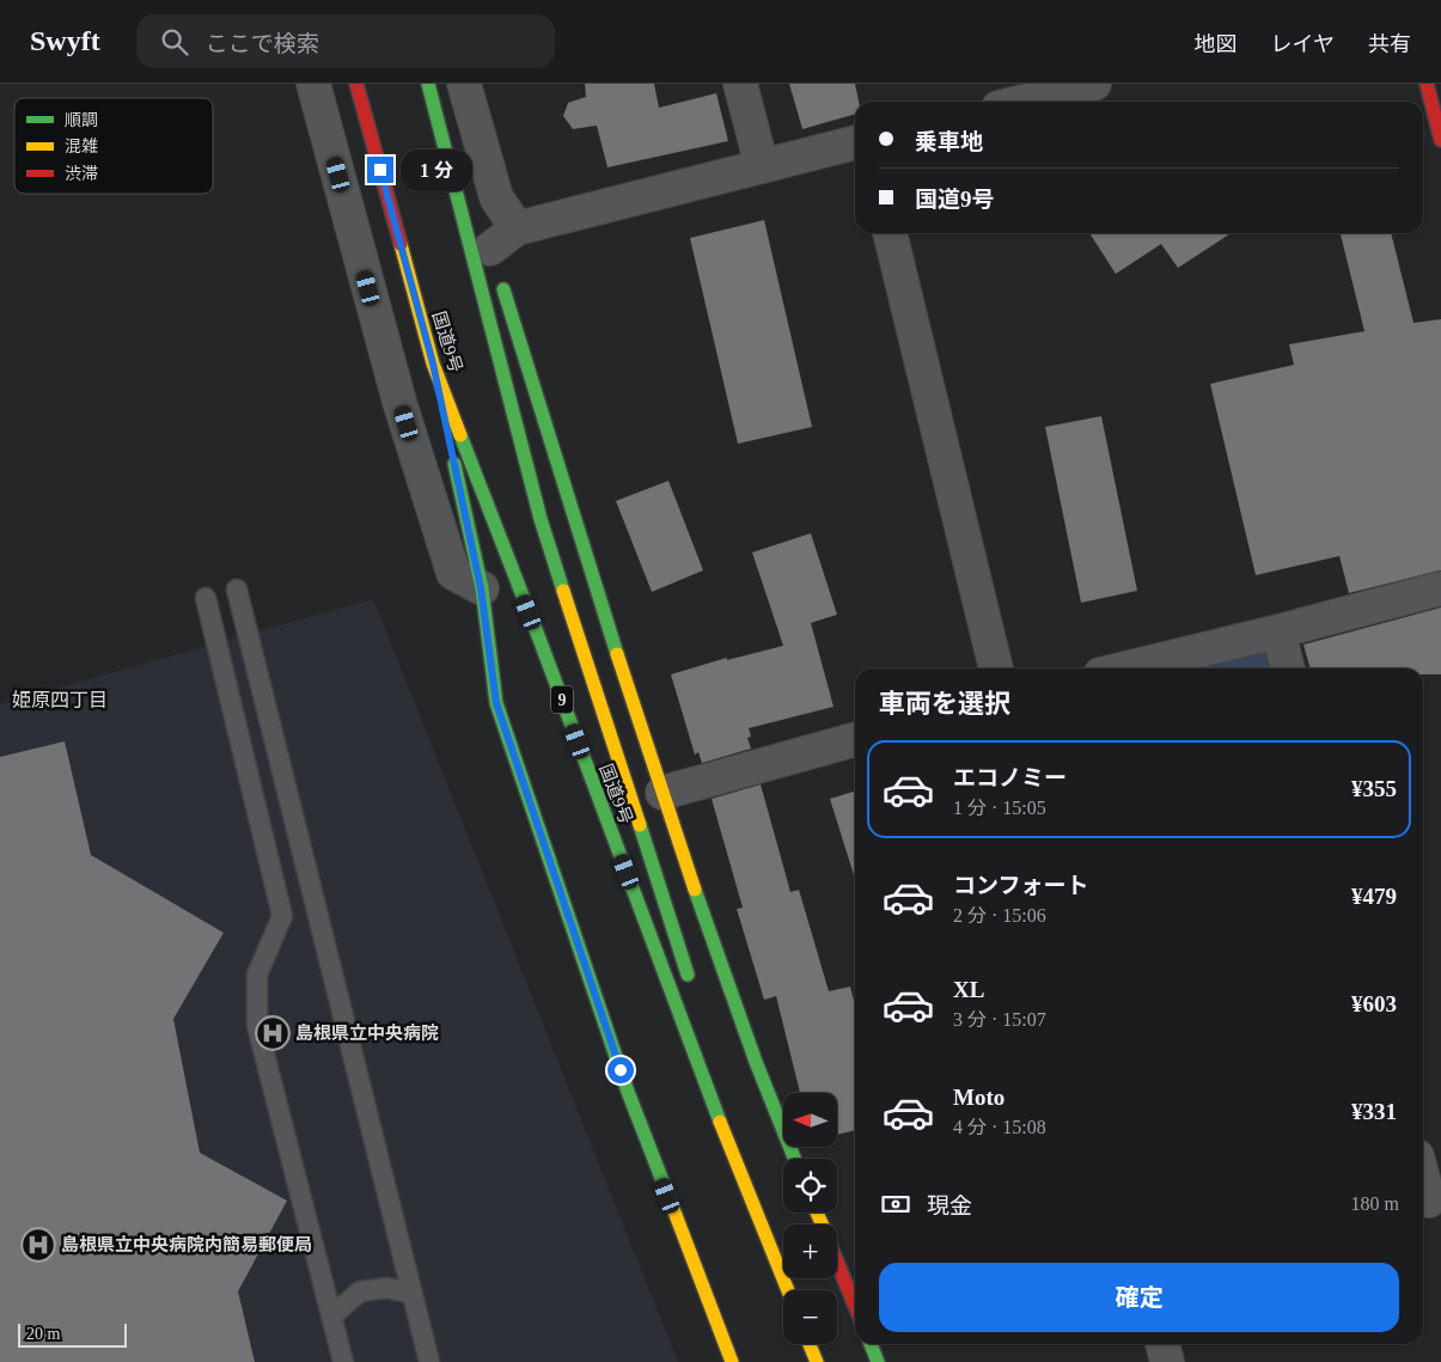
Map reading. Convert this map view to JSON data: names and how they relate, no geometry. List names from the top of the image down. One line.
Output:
{"streets":{"main road":["国道9号","9"]},"crossings":[["国道9号","9"]],"districts":["姫原四丁目"],"places":{"hospital":["島根県立中央病院","島根県立中央病院内簡易郵便局"]},"legend":["順調","混雑","渋滞"],"scale_bar":"20 m","north":"left","page":{"header":"Swyft","search":"ここで検索","nav":["地図","レイヤ","共有"],"banner":["乗車地","国道9号"],"bubble":"1 分","heading":"車両を選択","list":[{"name":"エコノミー","note":"1 分 · 15:05","value":"¥355"},{"name":"コンフォート","note":"2 分 · 15:06","value":"¥479"},{"name":"XL","note":"3 分 · 15:07","value":"¥603"},{"name":"Moto","note":"4 分 · 15:08","value":"¥331"}],"map_buttons":["+","−"],"pay":["現金","180 m"],"buttons":"確定","scale":"20 m"}}
